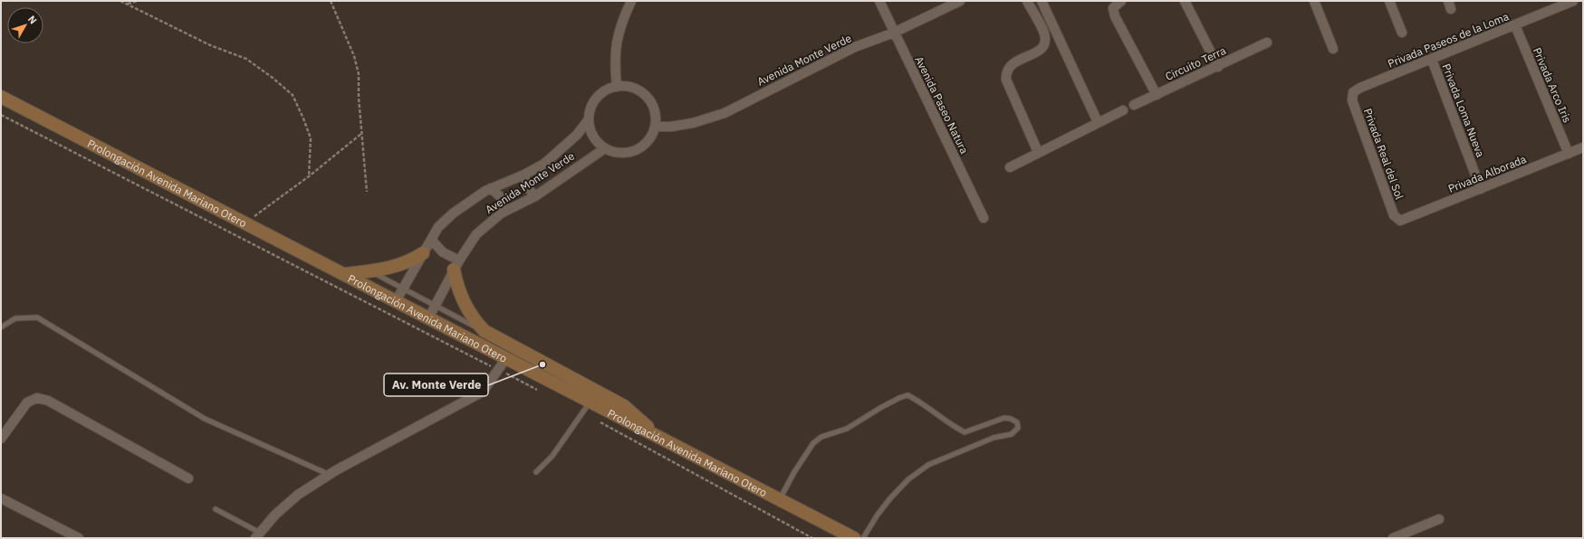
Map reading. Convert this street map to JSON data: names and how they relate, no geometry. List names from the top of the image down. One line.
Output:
{"streets":{"street":["Privada Paseos de la Loma","Avenida Monte Verde","Circuito Terra","Privada Arco Iris","Avenida Paseo Natura","Privada Loma Nueva","Privada Real del Sol","Privada Alborada","Prolongación Avenida Mariano Otero"]},"crossings":[["Privada Paseos de la Loma","Privada Arco Iris"],["Privada Paseos de la Loma","Privada Loma Nueva"],["Privada Paseos de la Loma","Privada Real del Sol"],["Avenida Monte Verde","Avenida Paseo Natura"],["Avenida Monte Verde","Prolongación Avenida Mariano Otero"],["Privada Arco Iris","Privada Alborada"],["Privada Loma Nueva","Privada Alborada"],["Privada Real del Sol","Privada Alborada"]],"places":["Av. Monte Verde"],"north":"top right"}
